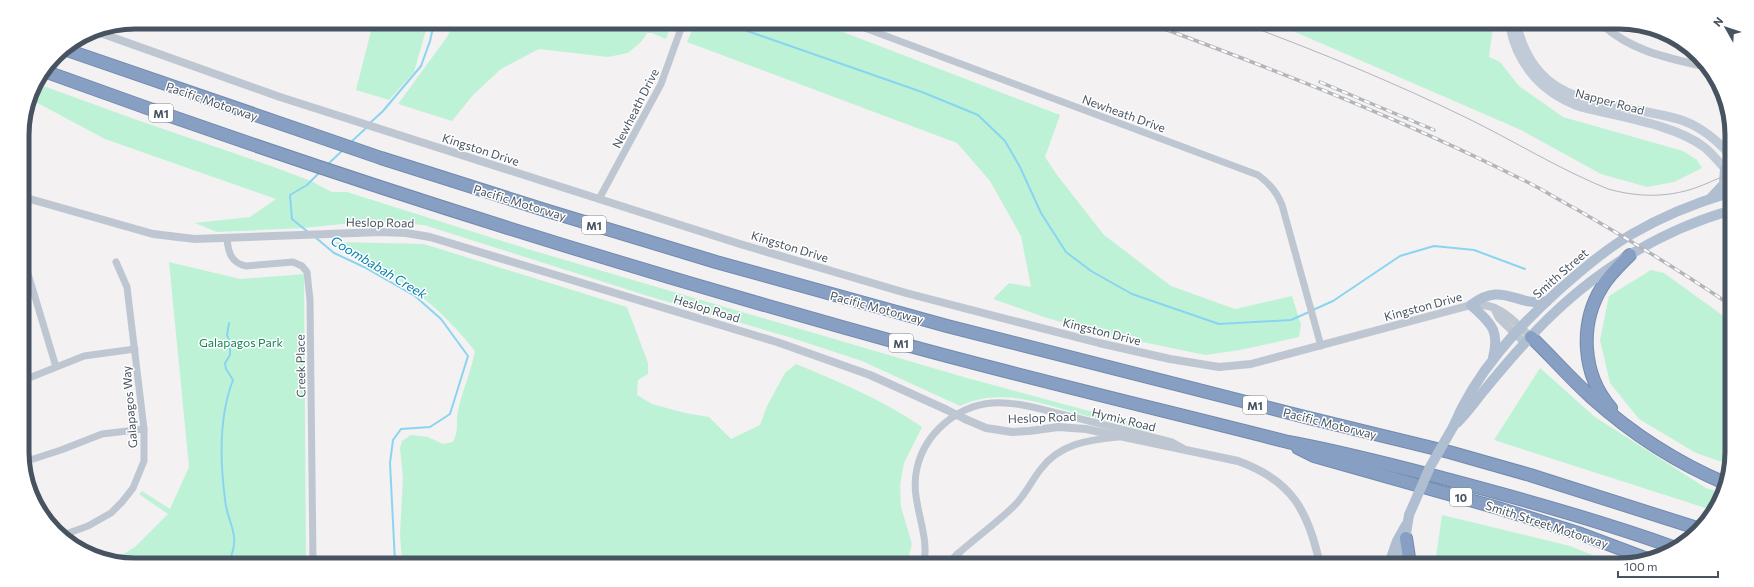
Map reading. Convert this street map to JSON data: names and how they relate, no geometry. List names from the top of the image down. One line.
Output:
{"streets":{"highway":["Pacific Motorway","M1","10","Smith Street Motorway"],"main road":["Napper Road","Smith Street"],"street":["Newheath Drive","Kingston Drive","Heslop Road","Creek Place","Galapagos Way","Hymix Road"]},"crossings":[["Newheath Drive","Kingston Drive"],["M1","Smith Street Motorway"],["Kingston Drive","Smith Street"],["Heslop Road","Creek Place"],["Heslop Road","Hymix Road"]],"water":["Coombabah Creek"],"parks":["Galapagos Park"],"scale_bar":"100 m","north":"top left"}
